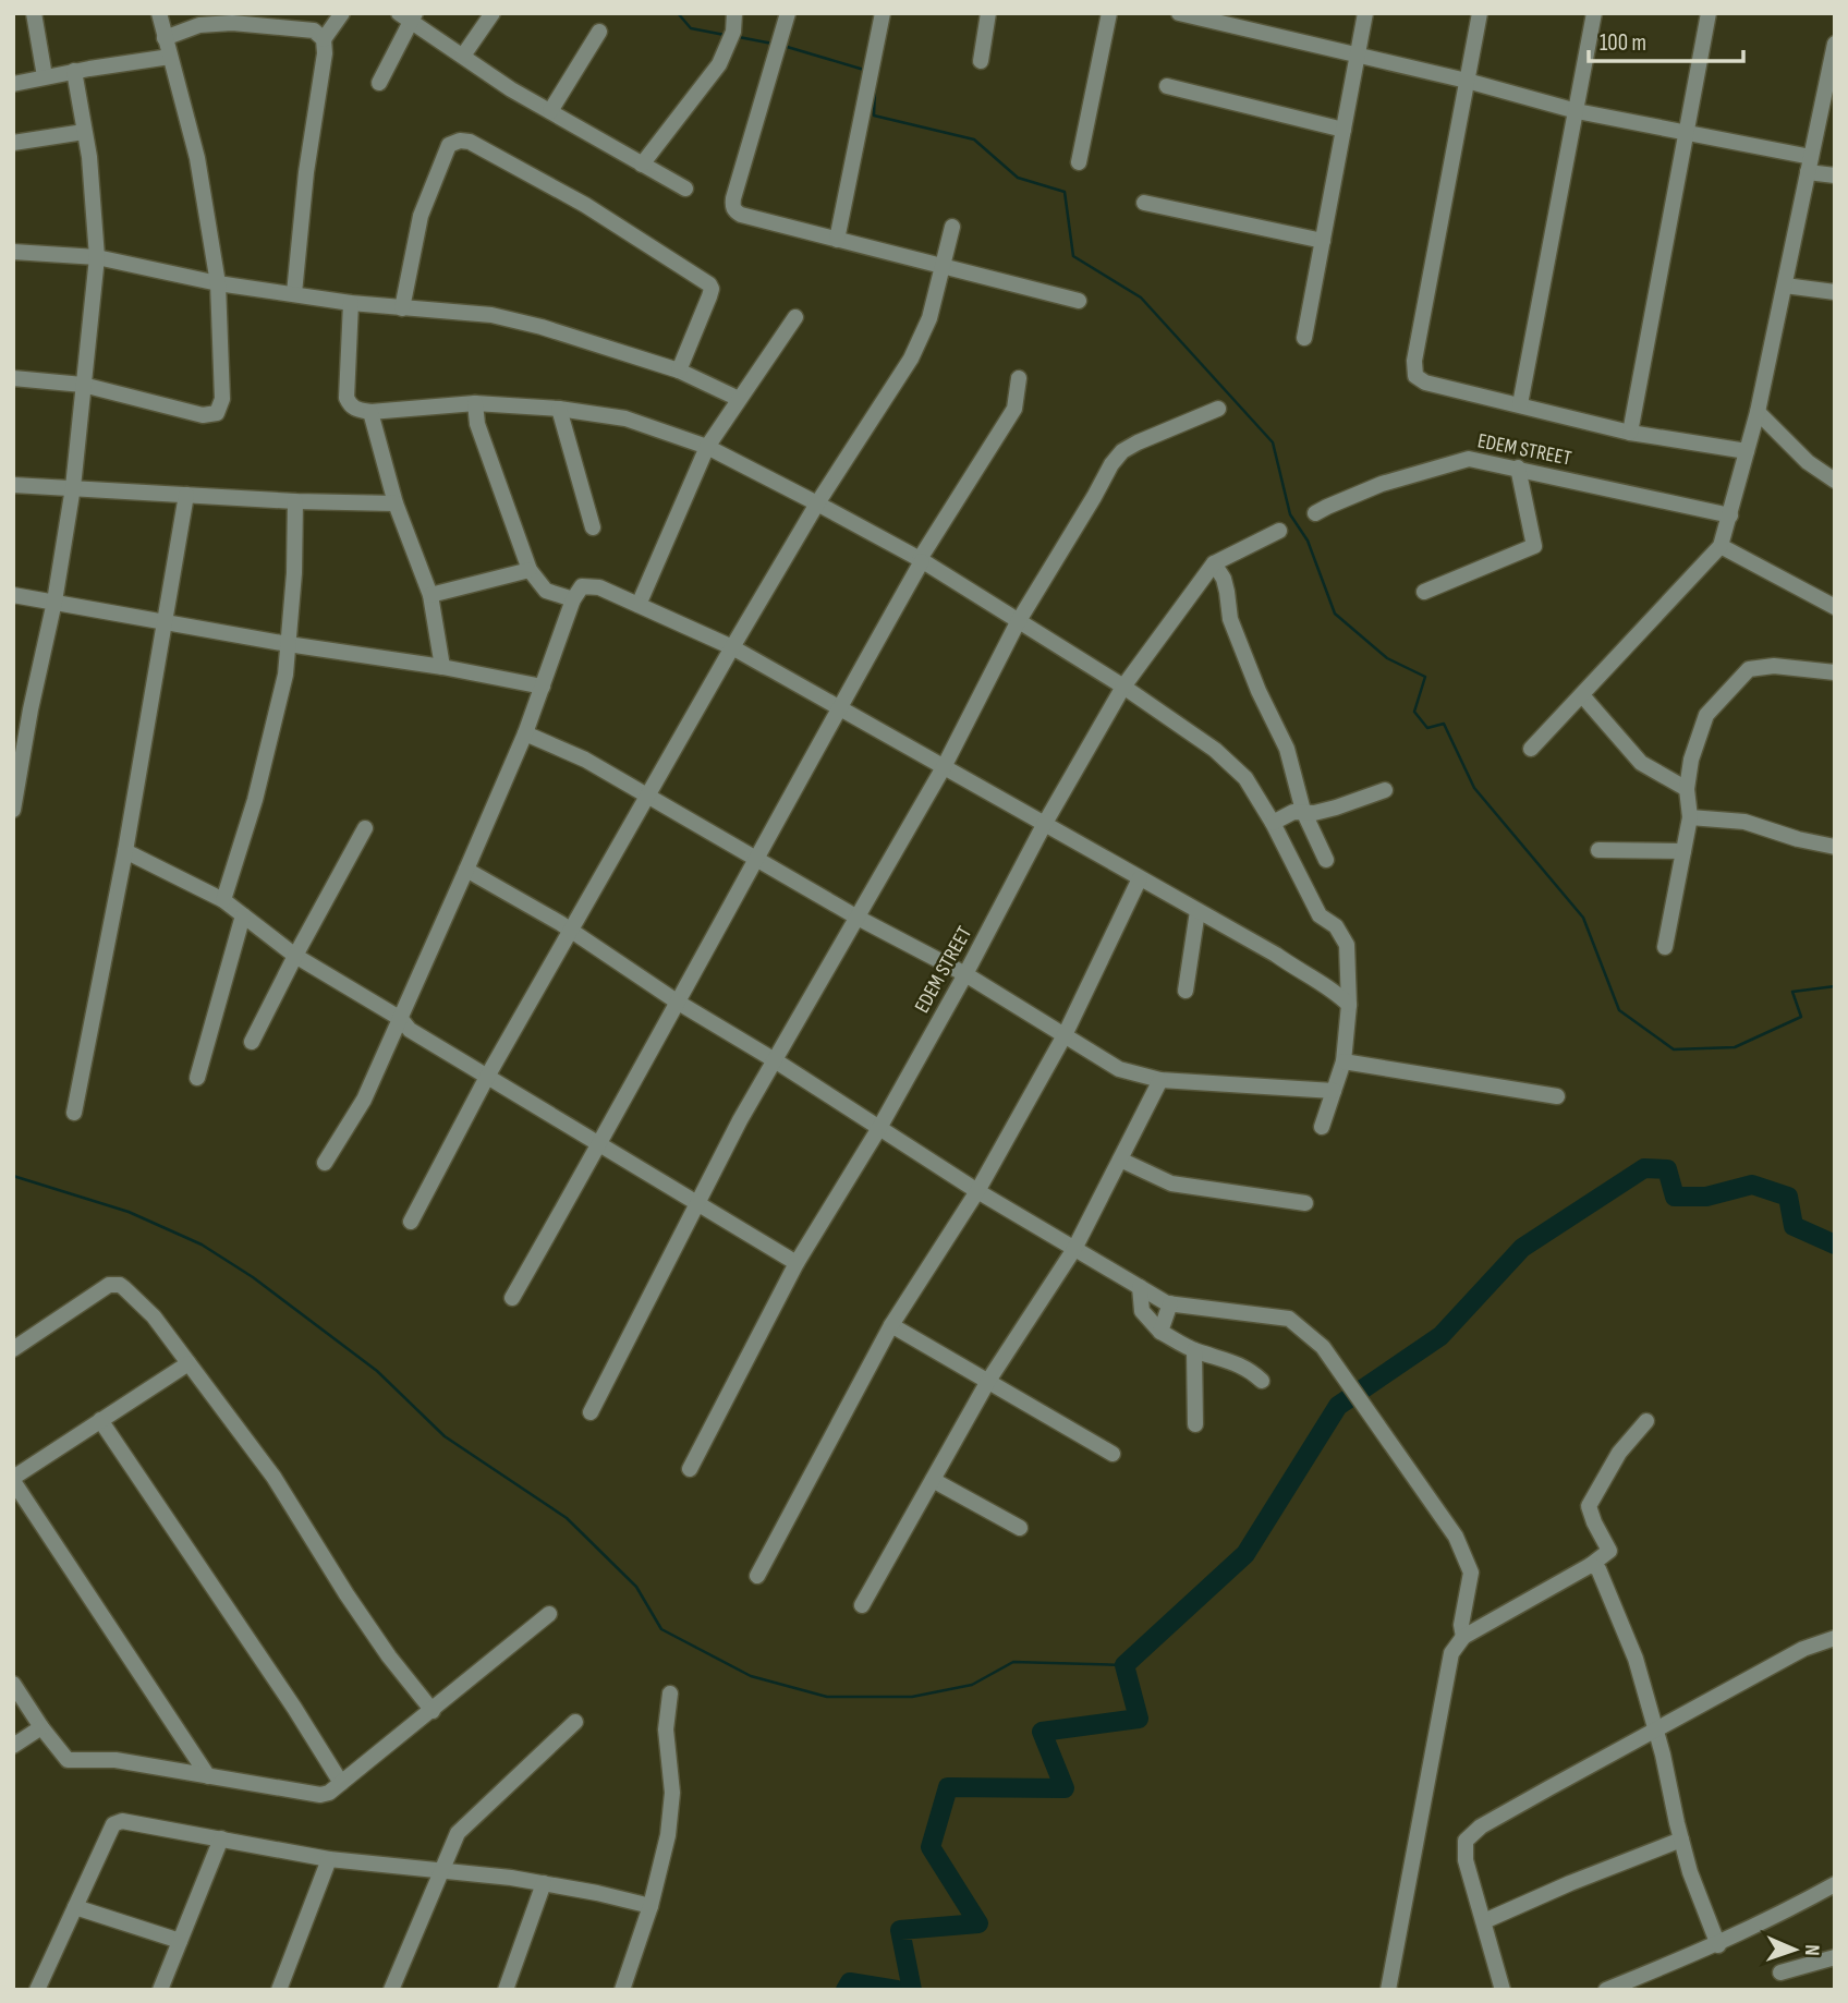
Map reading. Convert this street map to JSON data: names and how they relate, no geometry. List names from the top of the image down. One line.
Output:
{"streets":{"street":["EDEM STREET"]},"scale_bar":"100 m","north":"right"}
